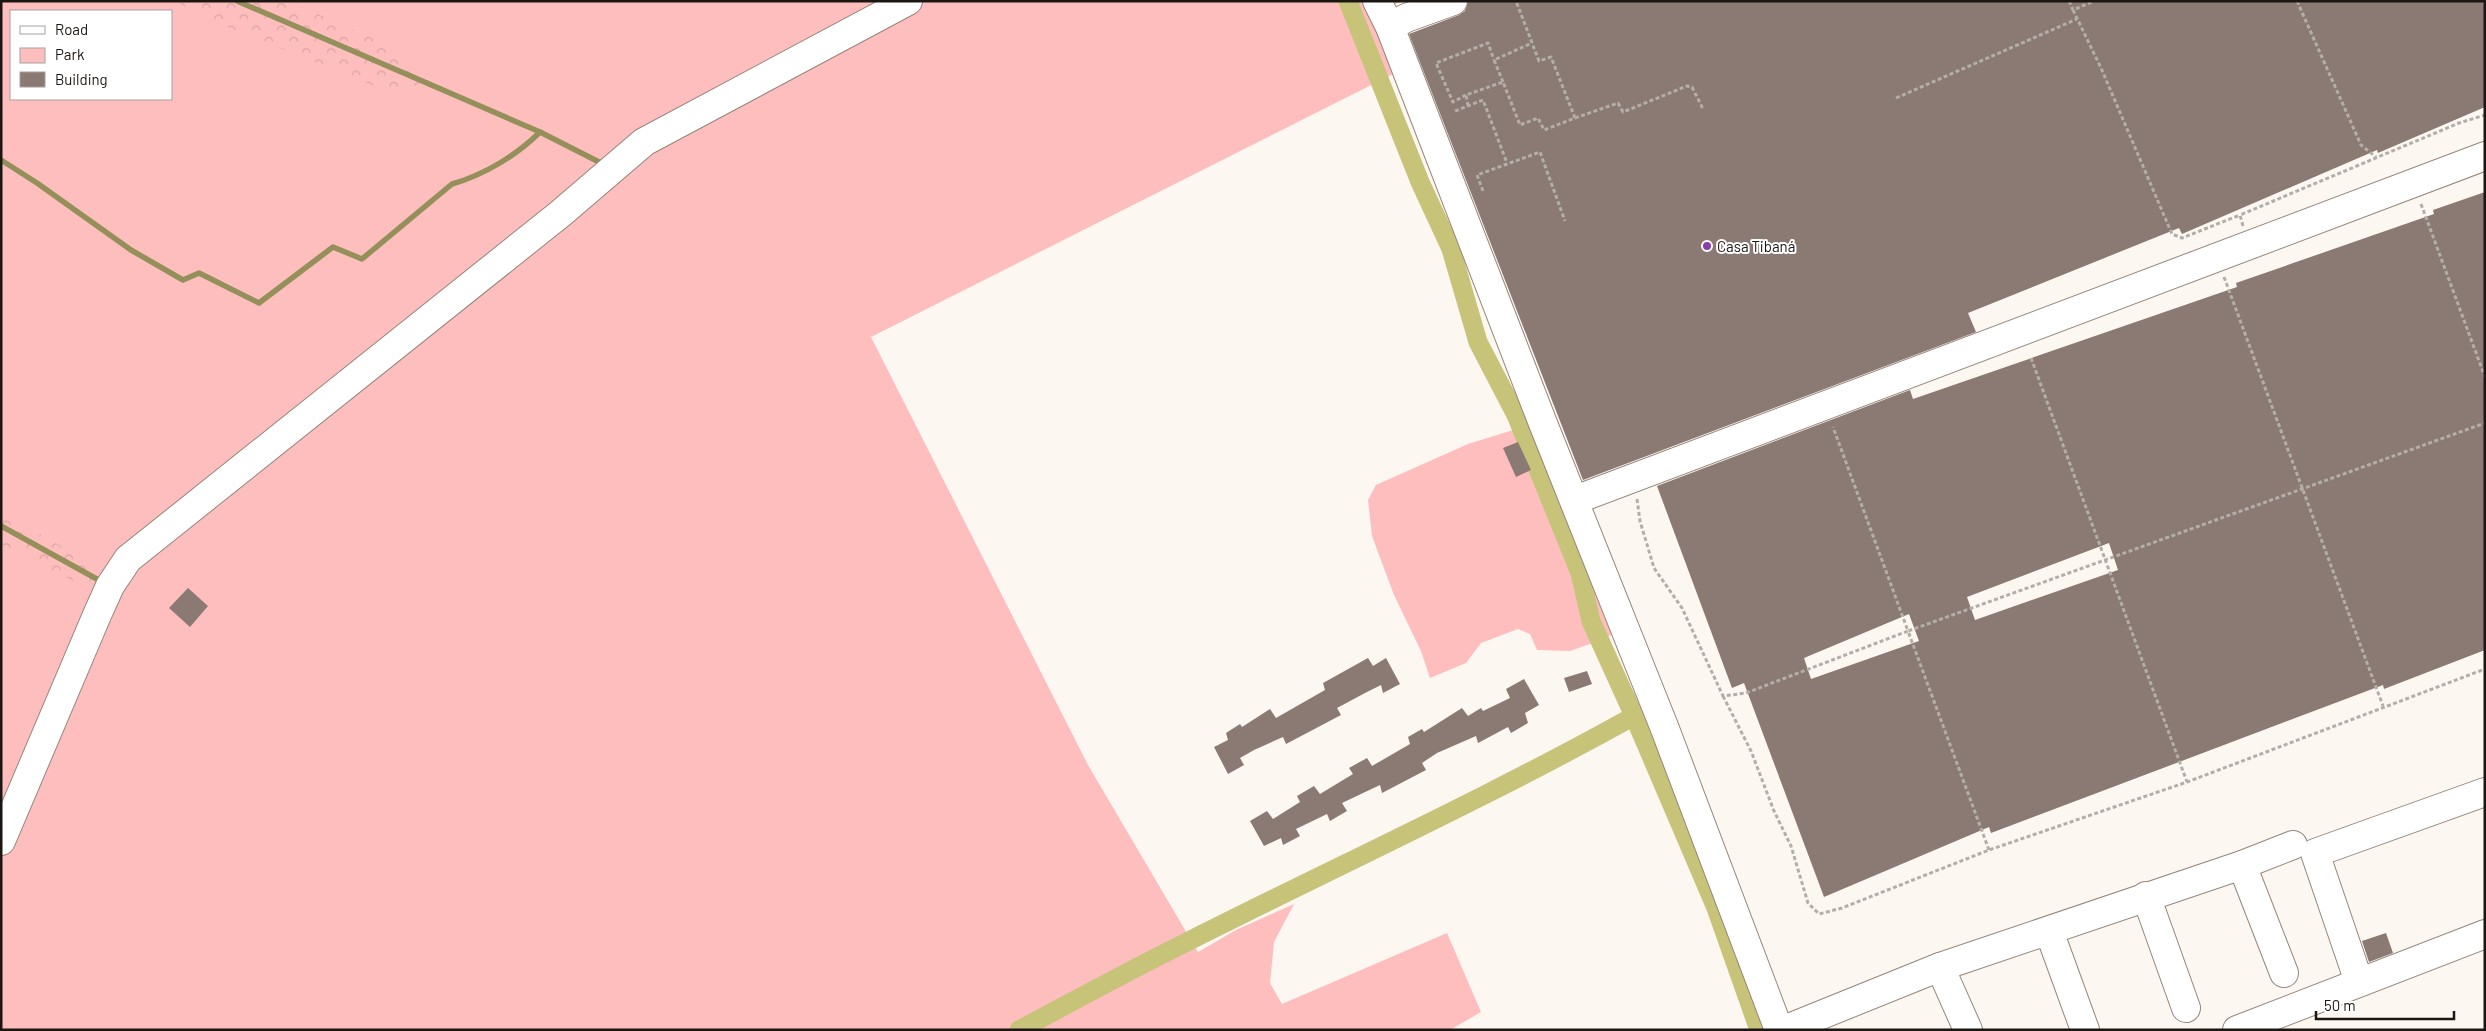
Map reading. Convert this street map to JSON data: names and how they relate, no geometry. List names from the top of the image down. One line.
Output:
{"places":["Casa Tibaná"],"legend":["Road","Park","Building"],"scale_bar":"50 m"}
